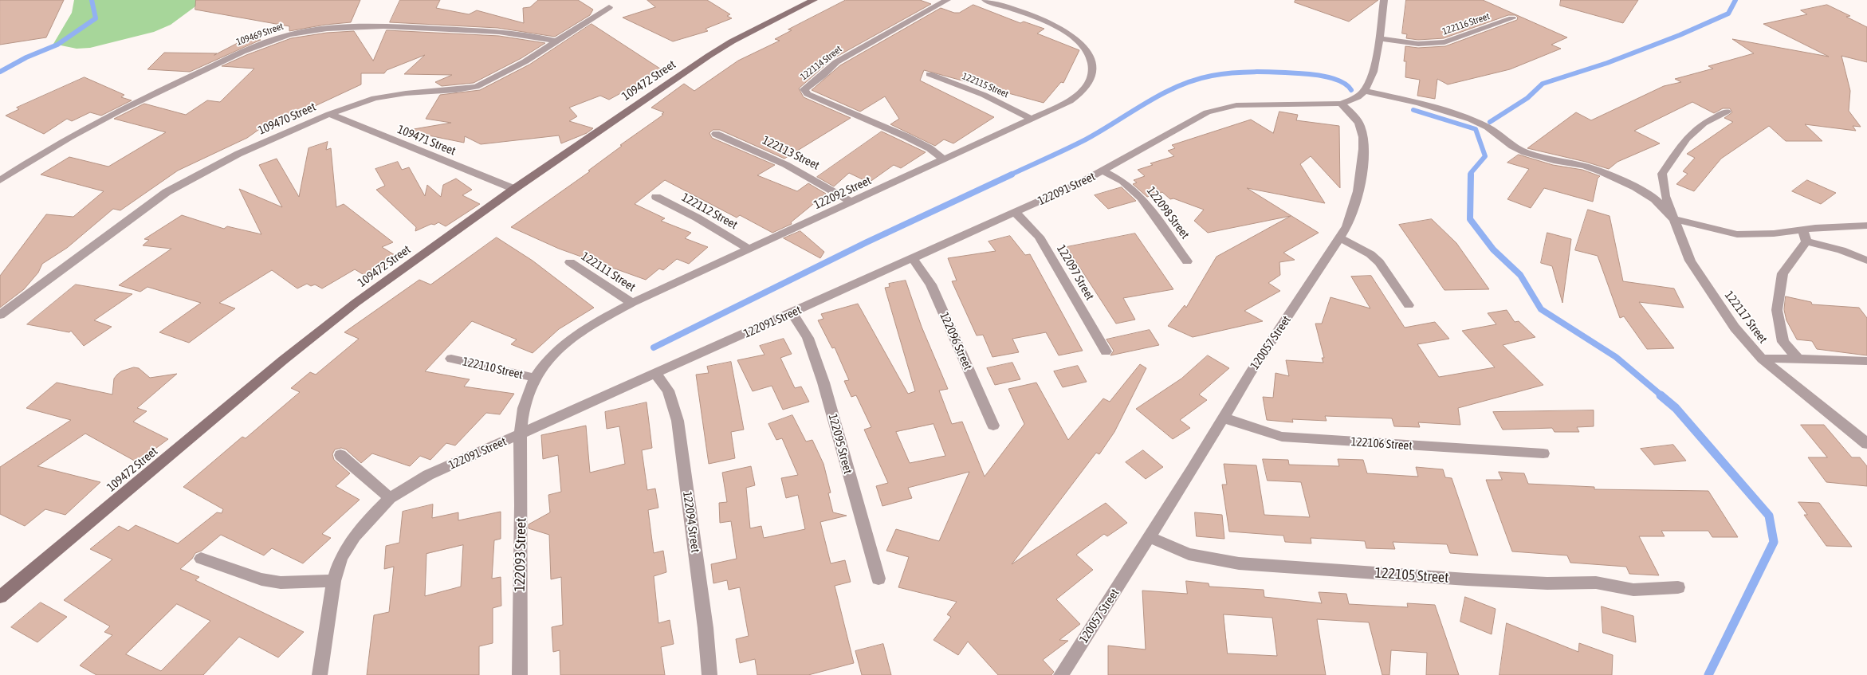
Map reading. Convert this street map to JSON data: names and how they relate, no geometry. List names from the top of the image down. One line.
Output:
{"streets":{"street":["122116 Street","109469 Street","122114 Street","109472 Street","122115 Street","109470 Street","109471 Street","122113 Street","122091 Street","122092 Street","122112 Street","122098 Street","122111 Street","122097 Street","122117 Street","122096 Street","120057 Street","122110 Street","122095 Street","122106 Street","122094 Street","122093 Street","122105 Street"]},"crossings":[["109469 Street","109470 Street"],["122114 Street","122092 Street"],["109472 Street","109471 Street"],["122115 Street","122092 Street"],["109470 Street","109471 Street"],["122113 Street","122092 Street"],["122091 Street","122092 Street"],["122091 Street","122098 Street"],["122091 Street","122097 Street"],["122091 Street","122096 Street"],["122091 Street","120057 Street"],["122091 Street","122095 Street"],["122091 Street","122094 Street"],["122091 Street","122093 Street"],["122092 Street","122112 Street"],["122092 Street","122111 Street"],["122092 Street","122110 Street"],["122092 Street","122093 Street"],["120057 Street","122106 Street"],["120057 Street","122105 Street"]]}
